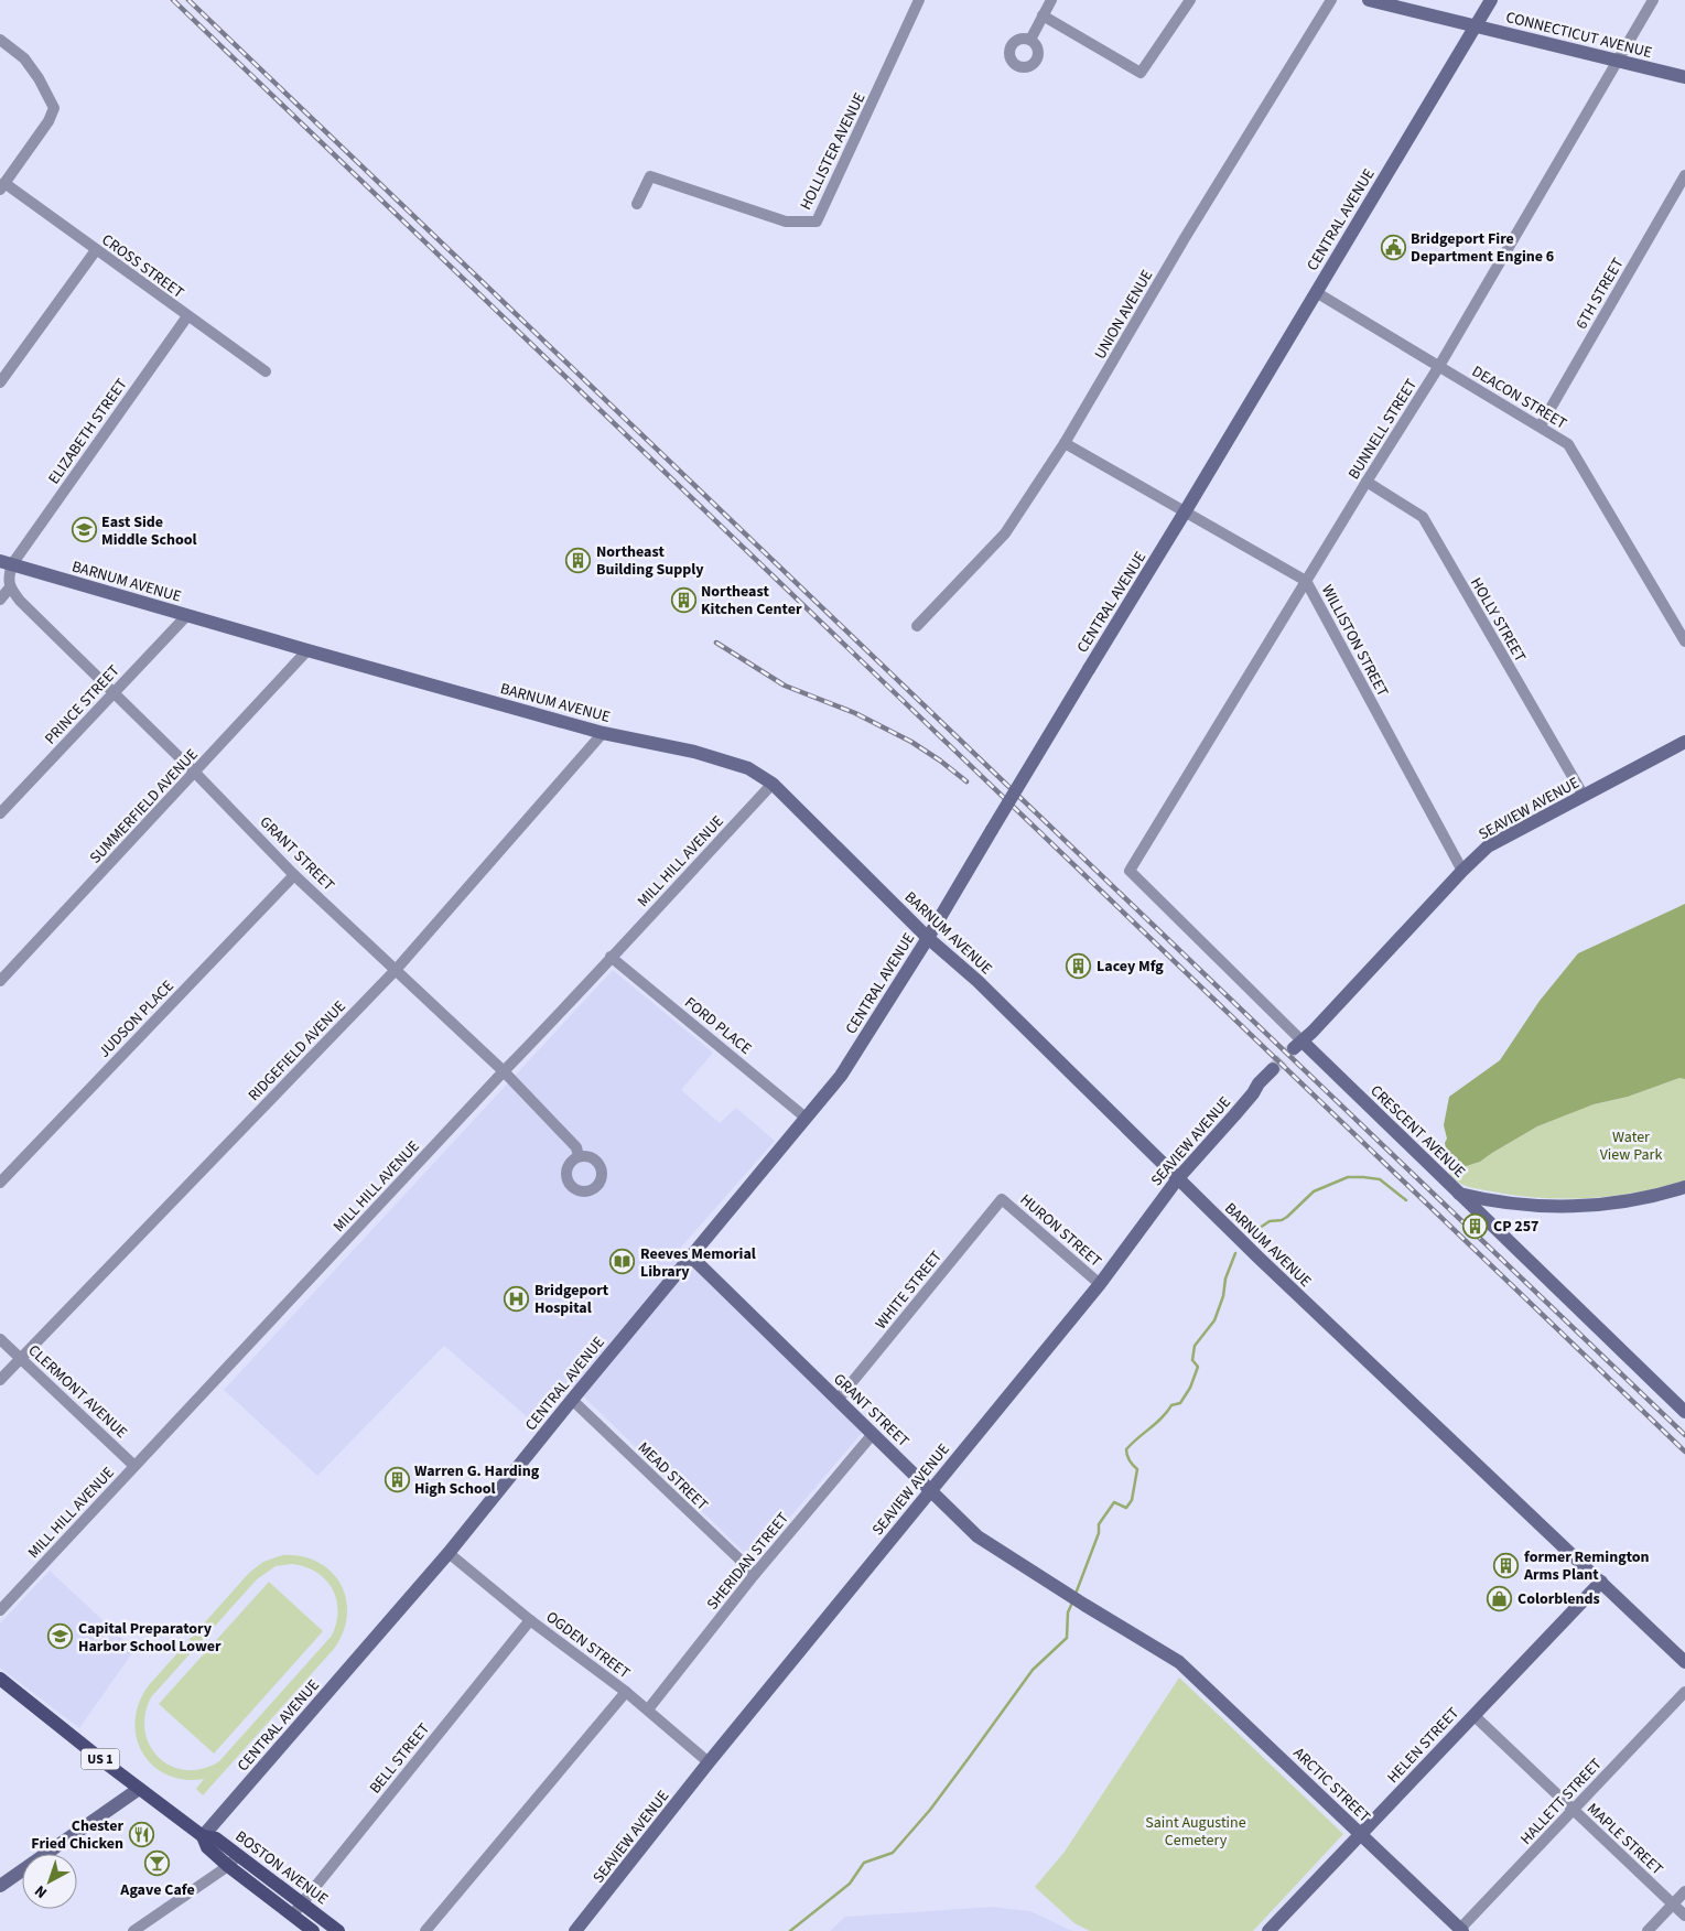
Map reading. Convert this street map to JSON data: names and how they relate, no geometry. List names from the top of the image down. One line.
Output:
{"streets":{"main road":["CONNECTICUT AVENUE","CENTRAL AVENUE","BARNUM AVENUE","SEAVIEW AVENUE","GRANT STREET","CRESCENT AVENUE","HELEN STREET","US 1","ARCTIC STREET","BOSTON AVENUE"],"street":["HOLLISTER AVENUE","CROSS STREET","6TH STREET","UNION AVENUE","DEACON STREET","BUNNELL STREET","ELIZABETH STREET","HOLLY STREET","WILLISTON STREET","PRINCE STREET","SUMMERFIELD AVENUE","MILL HILL AVENUE","JUDSON PLACE","FORD PLACE","RIDGEFIELD AVENUE","HURON STREET","WHITE STREET","CLERMONT AVENUE","MEAD STREET","SHERIDAN STREET","OGDEN STREET","BELL STREET","HALLETT STREET","MAPLE STREET"]},"crossings":[["CONNECTICUT AVENUE","CENTRAL AVENUE"],["CONNECTICUT AVENUE","BUNNELL STREET"],["CENTRAL AVENUE","DEACON STREET"],["CENTRAL AVENUE","BARNUM AVENUE"],["CENTRAL AVENUE","WILLISTON STREET"],["CENTRAL AVENUE","GRANT STREET"],["CENTRAL AVENUE","FORD PLACE"],["CENTRAL AVENUE","MEAD STREET"],["CENTRAL AVENUE","OGDEN STREET"],["CENTRAL AVENUE","BOSTON AVENUE"],["CROSS STREET","ELIZABETH STREET"],["6TH STREET","DEACON STREET"],["UNION AVENUE","WILLISTON STREET"],["DEACON STREET","BUNNELL STREET"],["BUNNELL STREET","HOLLY STREET"],["BUNNELL STREET","WILLISTON STREET"],["BUNNELL STREET","CRESCENT AVENUE"],["ELIZABETH STREET","BARNUM AVENUE"],["BARNUM AVENUE","PRINCE STREET"],["BARNUM AVENUE","SUMMERFIELD AVENUE"],["BARNUM AVENUE","SEAVIEW AVENUE"],["BARNUM AVENUE","MILL HILL AVENUE"],["BARNUM AVENUE","RIDGEFIELD AVENUE"],["BARNUM AVENUE","HELEN STREET"],["HOLLY STREET","SEAVIEW AVENUE"],["WILLISTON STREET","SEAVIEW AVENUE"],["PRINCE STREET","GRANT STREET"],["SUMMERFIELD AVENUE","GRANT STREET"],["SEAVIEW AVENUE","GRANT STREET"],["SEAVIEW AVENUE","CRESCENT AVENUE"],["SEAVIEW AVENUE","HURON STREET"],["SEAVIEW AVENUE","OGDEN STREET"],["GRANT STREET","MILL HILL AVENUE"],["GRANT STREET","JUDSON PLACE"],["GRANT STREET","RIDGEFIELD AVENUE"],["GRANT STREET","WHITE STREET"],["GRANT STREET","SHERIDAN STREET"],["GRANT STREET","ARCTIC STREET"],["MILL HILL AVENUE","FORD PLACE"],["MILL HILL AVENUE","CLERMONT AVENUE"],["RIDGEFIELD AVENUE","CLERMONT AVENUE"],["HURON STREET","WHITE STREET"],["MEAD STREET","SHERIDAN STREET"],["SHERIDAN STREET","OGDEN STREET"],["OGDEN STREET","BELL STREET"],["HELEN STREET","ARCTIC STREET"],["HELEN STREET","MAPLE STREET"],["BELL STREET","BOSTON AVENUE"],["ARCTIC STREET","HALLETT STREET"],["HALLETT STREET","MAPLE STREET"]],"parks":["Water View Park","Saint Augustine Cemetery"],"places":{"public building":["Bridgeport Fire Department Engine 6"],"school or university":["East Side Middle School","Capital Preparatory Harbor School Lower"],"building":["Northeast Building Supply","Northeast Kitchen Center","Lacey Mfg","CP 257","Warren G. Harding High School","former Remington Arms Plant"],"library":["Reeves Memorial Library"],"hospital":["Bridgeport Hospital"],"shop":["Colorblends"],"restaurant":["Chester Fried Chicken"],"bar":["Agave Cafe"]},"north":"bottom left"}
